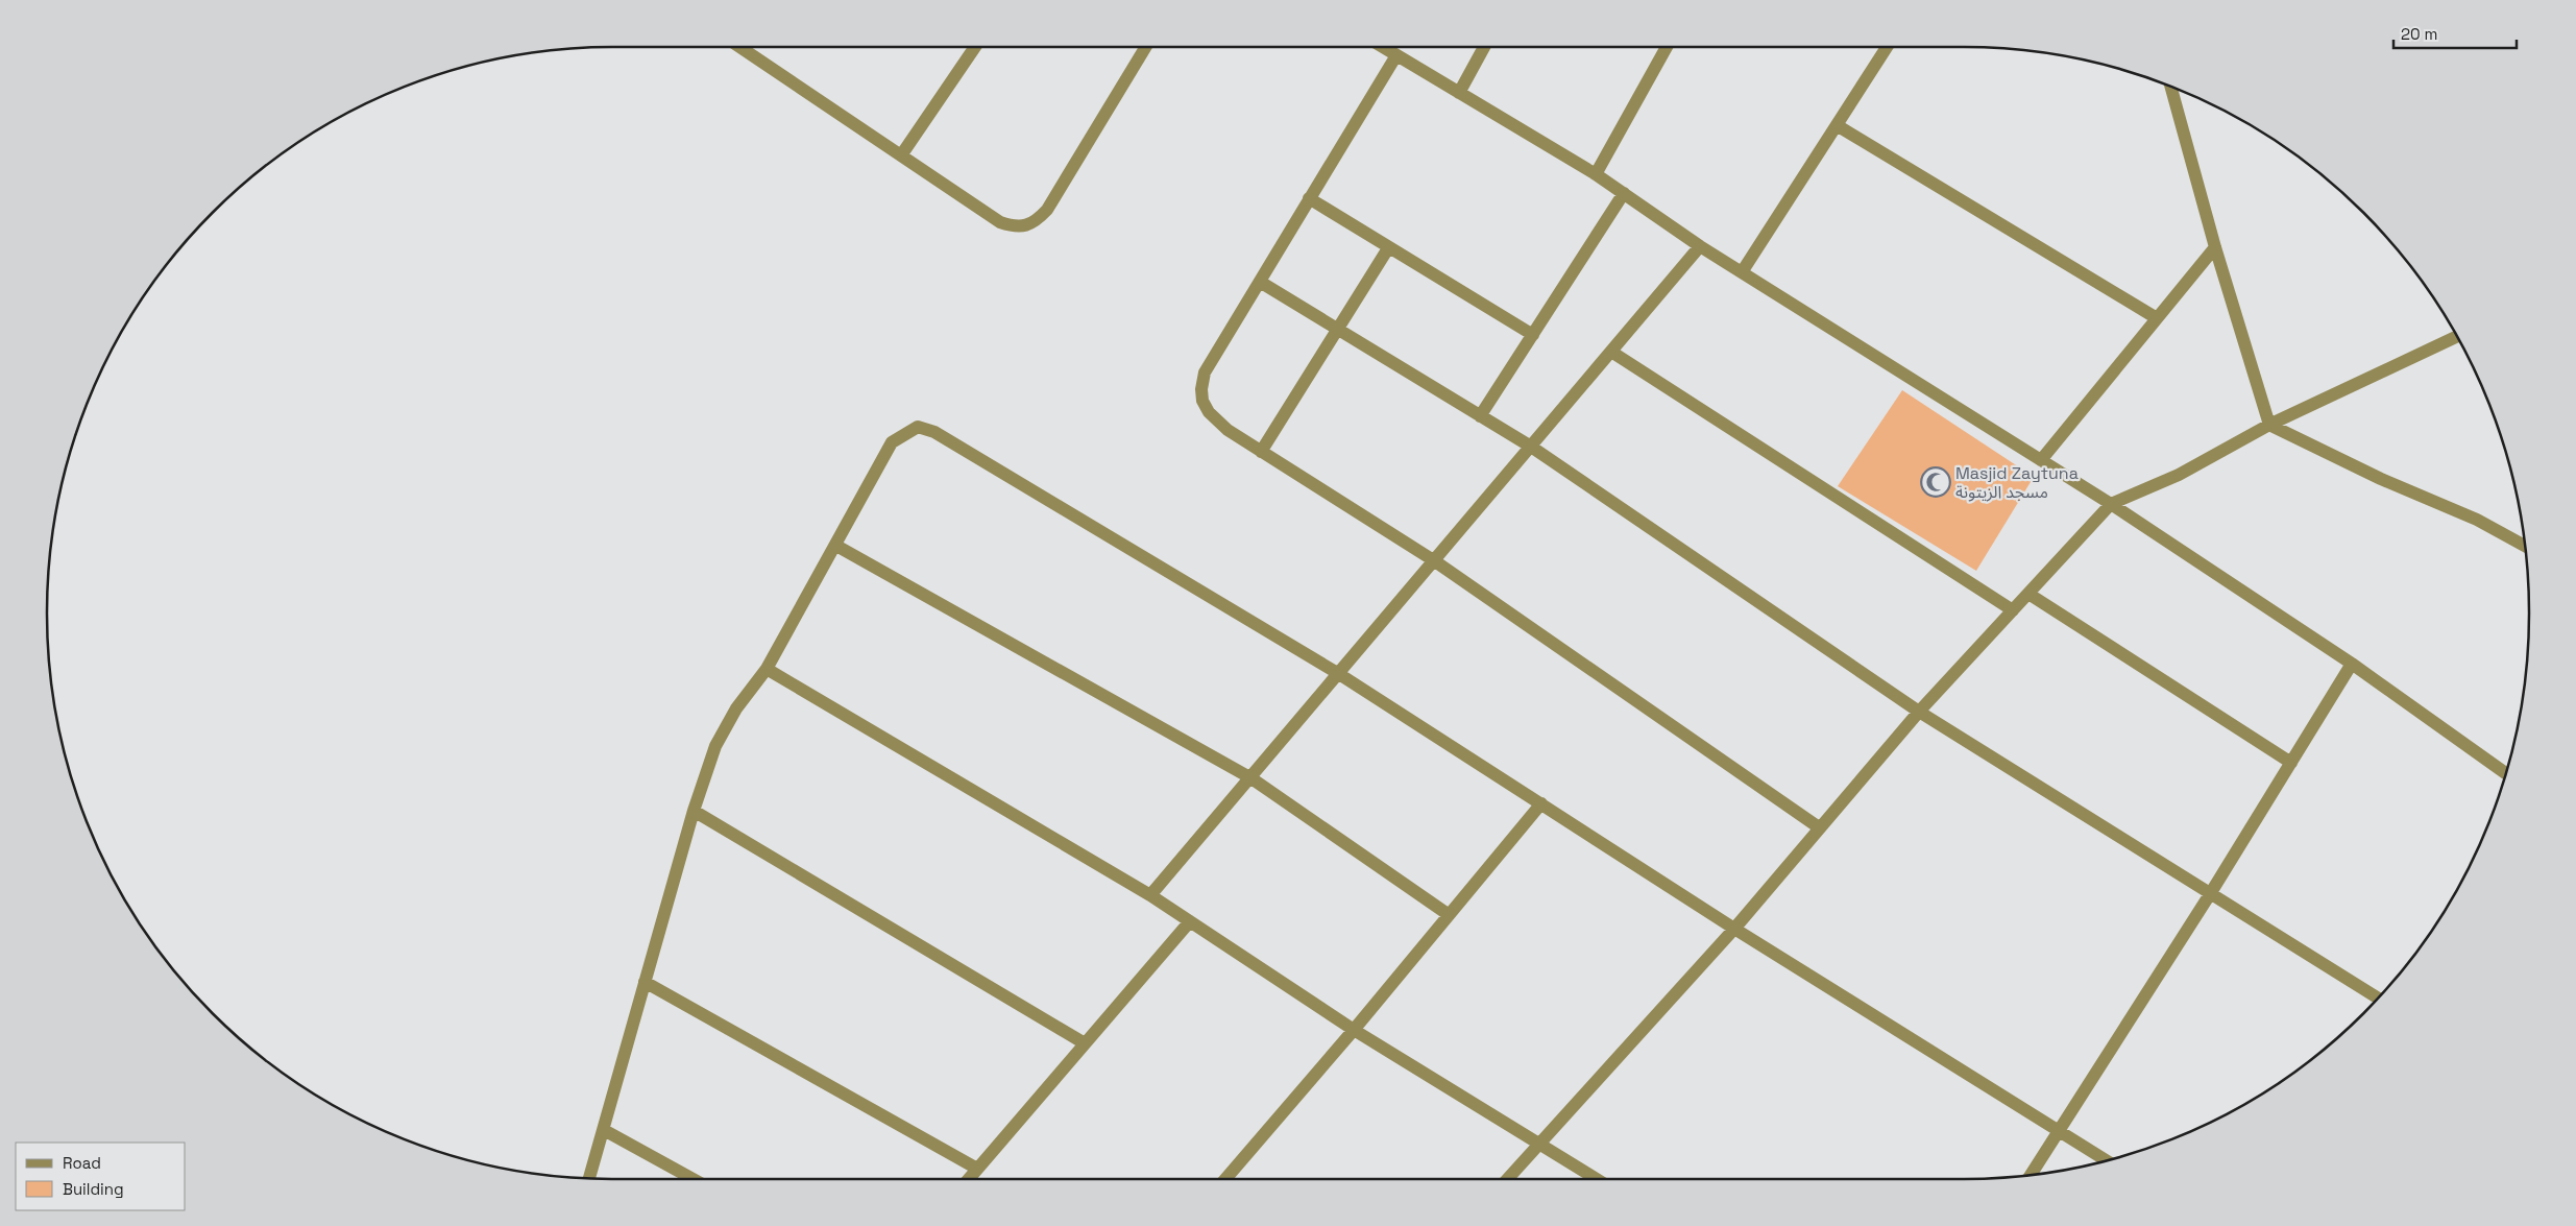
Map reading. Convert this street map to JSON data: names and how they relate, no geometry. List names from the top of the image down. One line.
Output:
{"places":{"mosque":["Masjid Zaytuna مسجد الزيتونة"]},"legend":["Road","Building"],"scale_bar":"20 m"}
